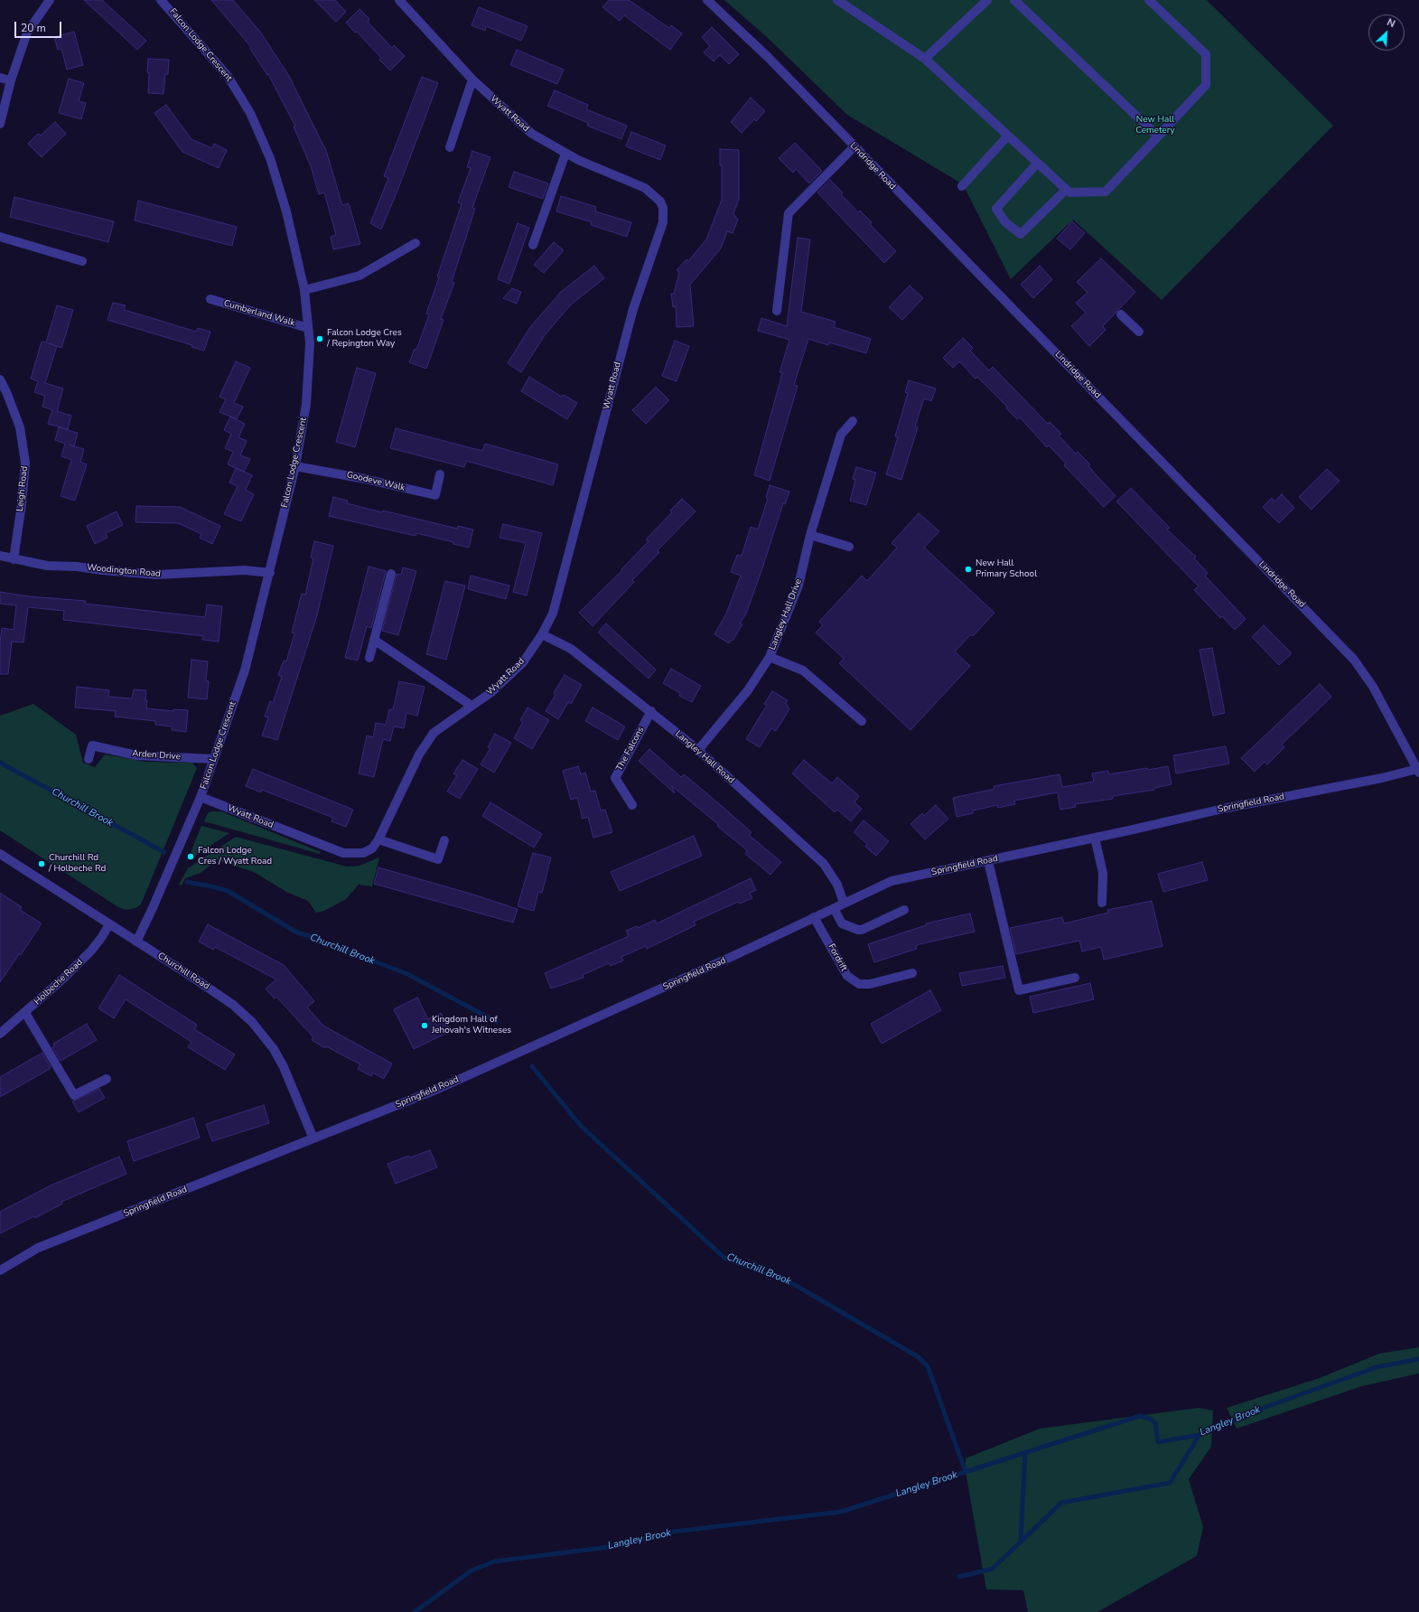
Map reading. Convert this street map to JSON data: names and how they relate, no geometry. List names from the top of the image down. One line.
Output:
{"streets":{"street":["Falcon Lodge Crescent","Wyatt Road","Lindridge Road","Cumberland Walk","Goodeve Walk","Leigh Road","Woodington Road","Langley Hall Drive","The Falcons","Arden Drive","Langley Hall Road","Springfield Road","Fordrift","Churchill Road","Holbeche Road"]},"crossings":[["Falcon Lodge Crescent","Wyatt Road"],["Falcon Lodge Crescent","Cumberland Walk"],["Falcon Lodge Crescent","Goodeve Walk"],["Falcon Lodge Crescent","Woodington Road"],["Falcon Lodge Crescent","Arden Drive"],["Falcon Lodge Crescent","Churchill Road"],["Wyatt Road","Langley Hall Road"],["Lindridge Road","Springfield Road"],["Leigh Road","Woodington Road"],["Langley Hall Drive","Langley Hall Road"],["The Falcons","Langley Hall Road"],["Langley Hall Road","Springfield Road"],["Springfield Road","Fordrift"],["Springfield Road","Churchill Road"],["Churchill Road","Holbeche Road"]],"water":["Churchill Brook","Langley Brook"],"parks":["New Hall Cemetery"],"places":["Falcon Lodge Cres / Repington Way","New Hall Primary School","Falcon Lodge Cres / Wyatt Road","Churchill Rd / Holbeche Rd","Kingdom Hall of Jehovah's Witneses"],"scale_bar":"20 m","north":"top right"}
